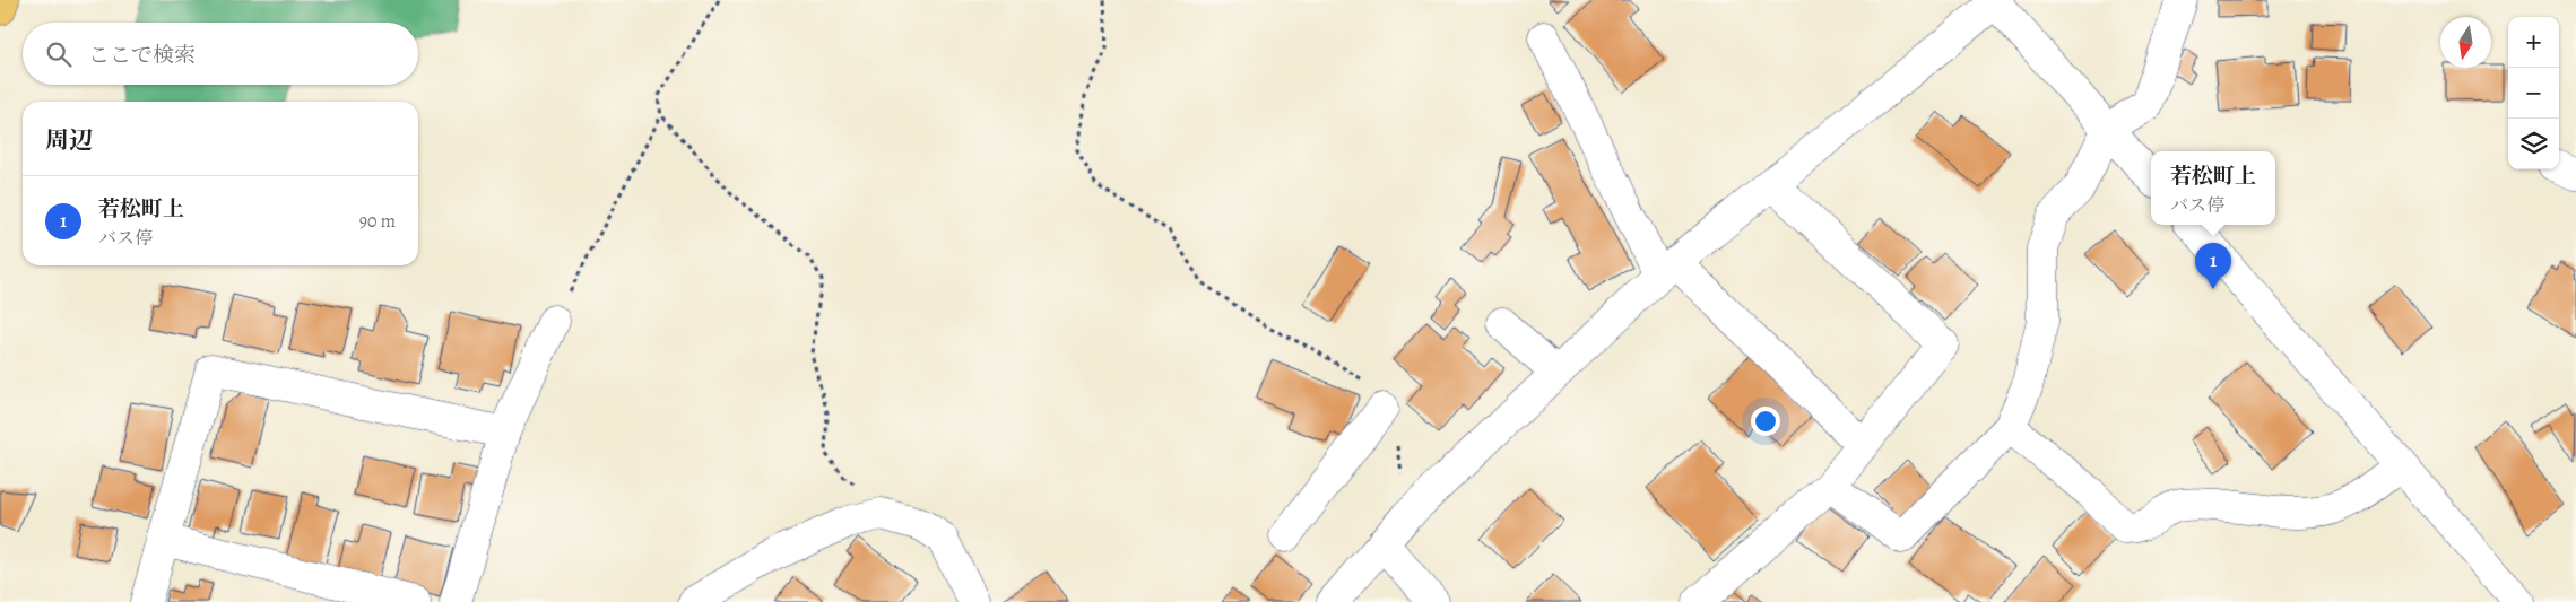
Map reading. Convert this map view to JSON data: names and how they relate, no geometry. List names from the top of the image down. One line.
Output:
{"north":"bottom","page":{"map_buttons":["+","−"],"search":"ここで検索","heading":"周辺","popup":["若松町上","バス停"],"list":[{"mark":"1","name":"若松町上","note":"バス停","value":"90 m"}],"pins":"1"}}
